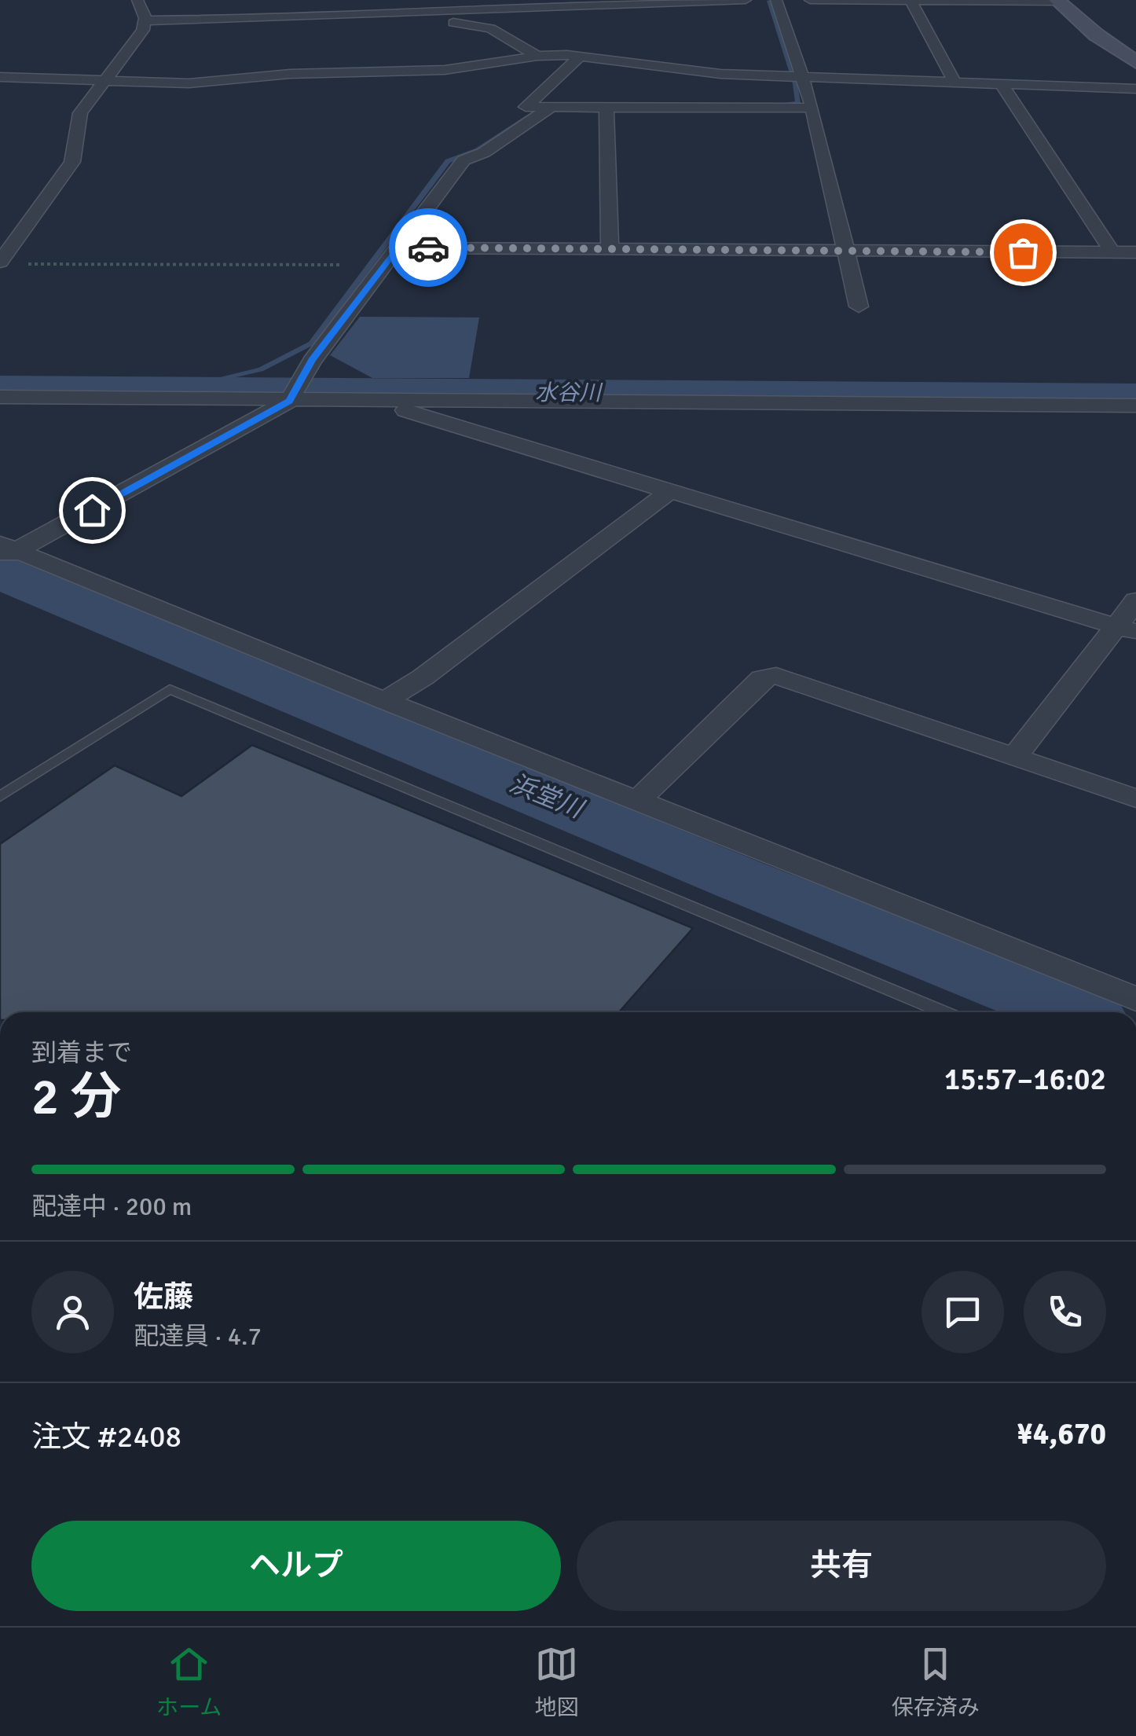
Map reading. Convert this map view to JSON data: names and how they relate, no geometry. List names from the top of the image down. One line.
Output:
{"water":["水谷川","浜堂川"],"page":{"heading":["2 分","到着まで","15:57–16:02"],"panel":["佐藤","配達員 · 4.7","注文 #2408","¥4,670"],"bar":"配達中 · 200 m","buttons":["ヘルプ","共有"],"tabs":["ホーム","地図","保存済み"]}}
